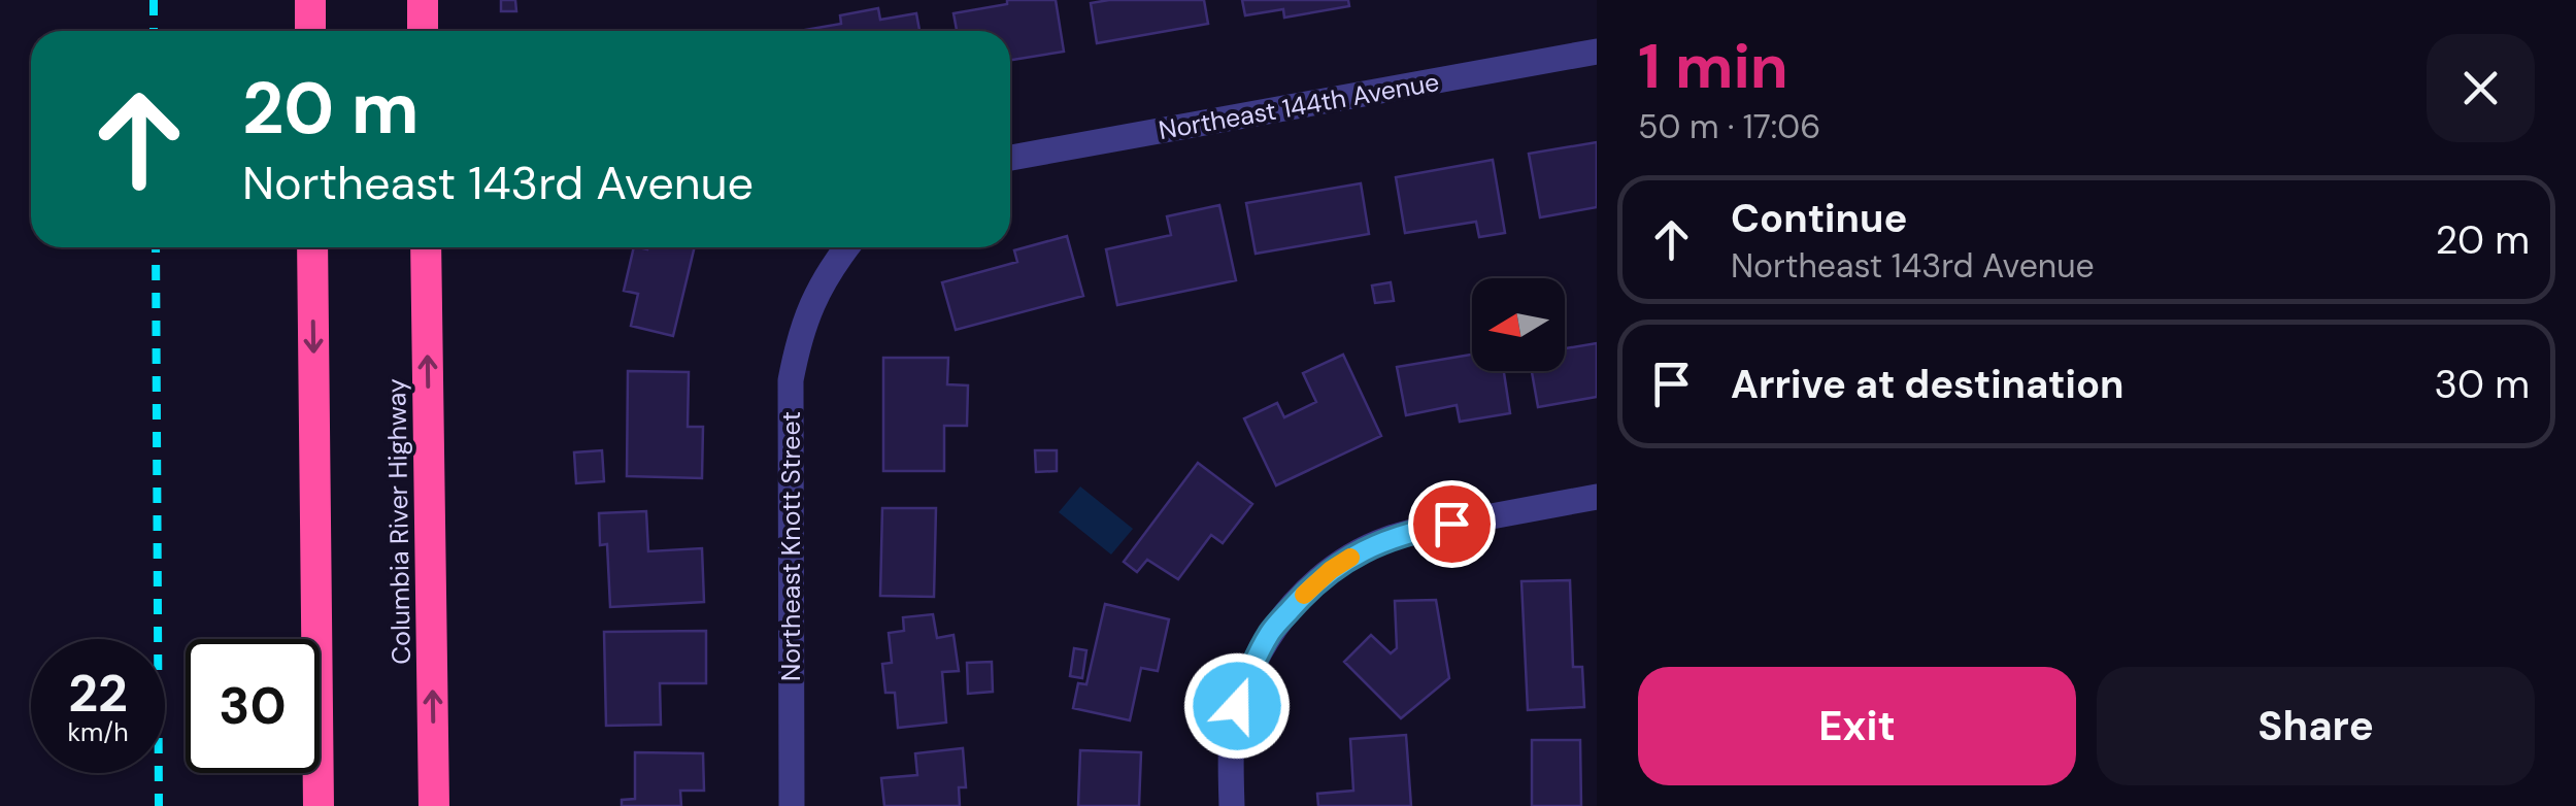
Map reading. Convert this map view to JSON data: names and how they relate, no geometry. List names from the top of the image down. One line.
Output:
{"streets":{"highway":["Columbia River Highway"],"street":["Northeast 144th Avenue","Northeast Knott Street"]},"north":"left","page":{"heading":["1 min","50 m · 17:06"],"turn":["20 m","Northeast 143rd Avenue"],"list":[{"name":"Continue","note":"Northeast 143rd Avenue","value":"20 m"},{"name":"Arrive at destination","value":"30 m"}],"speed":"22 km/h","limit":"30","buttons":["Exit","Share"]}}
